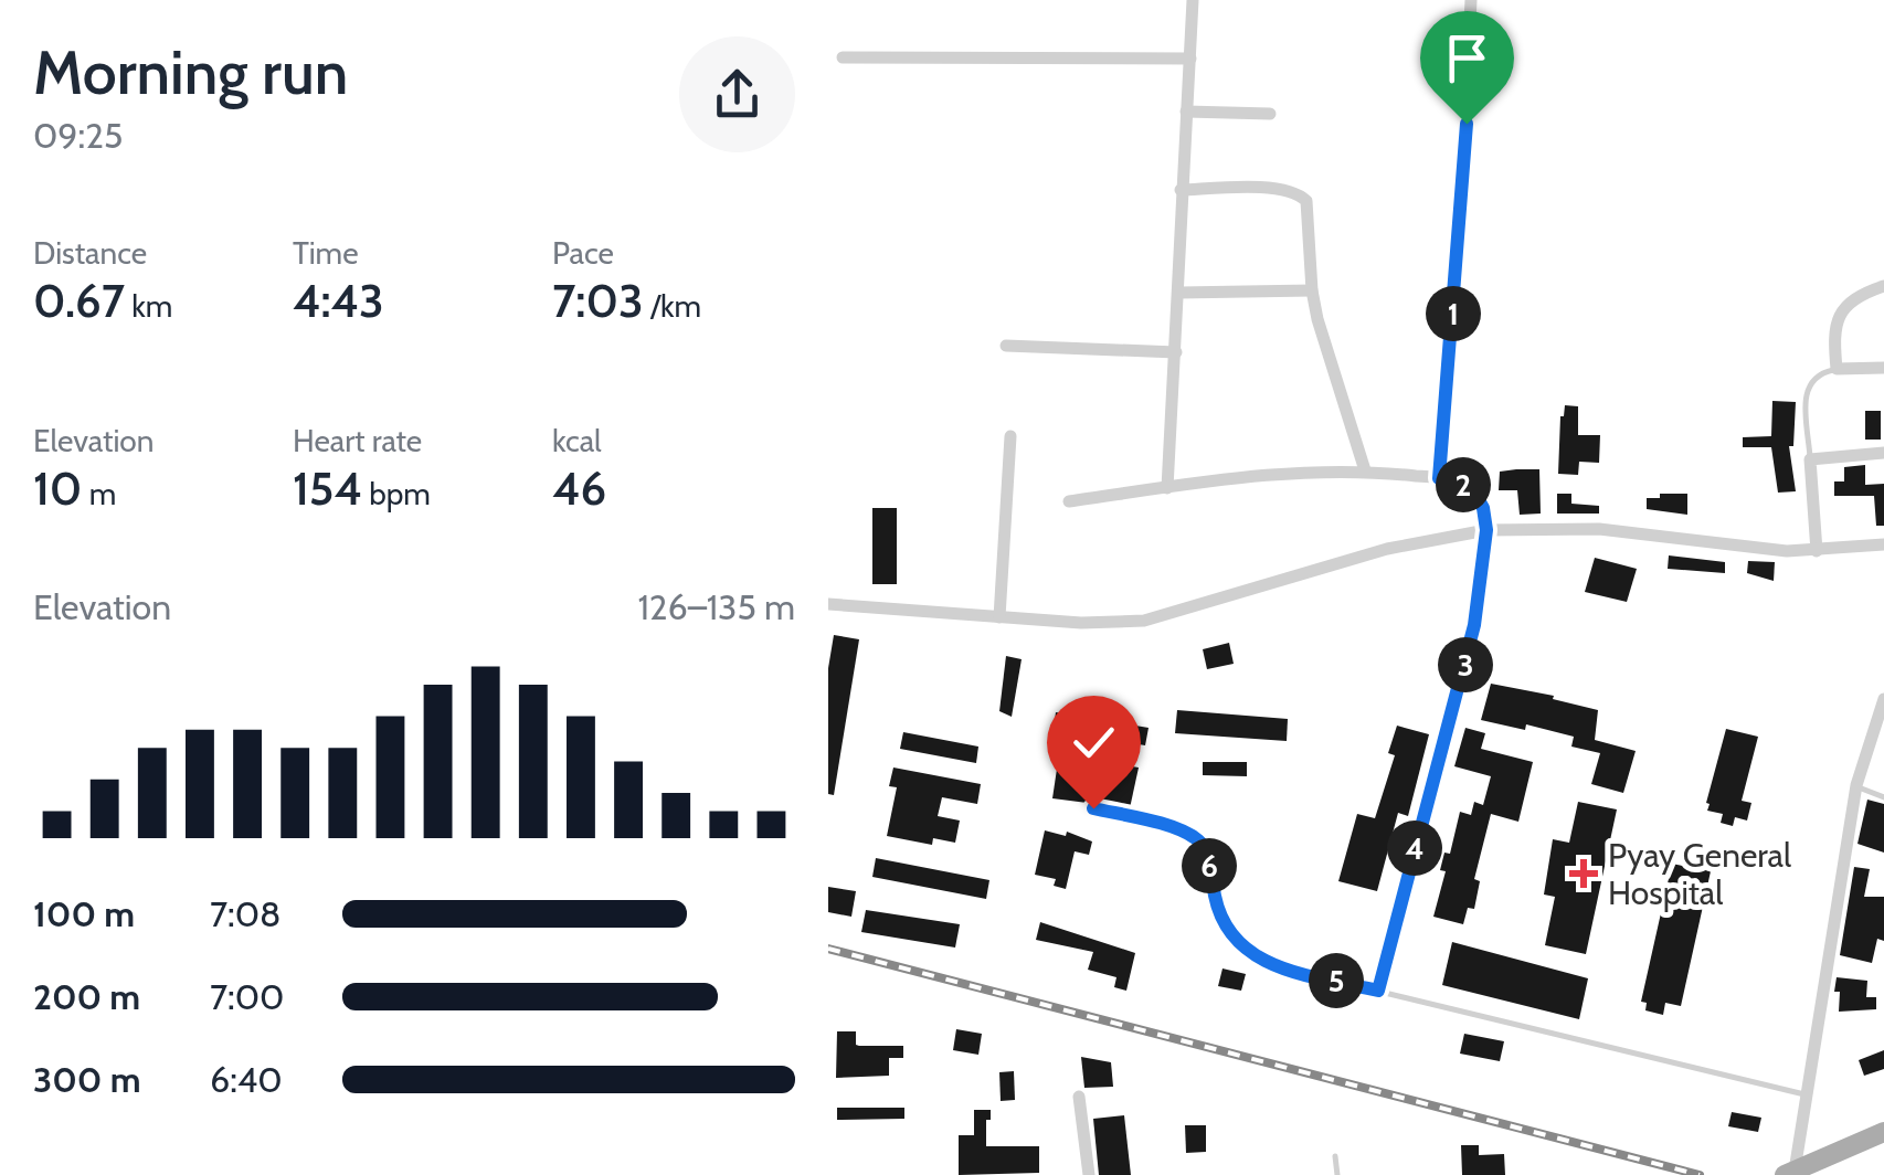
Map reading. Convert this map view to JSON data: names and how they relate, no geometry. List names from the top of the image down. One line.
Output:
{"places":{"health":["Pyay General Hospital"]},"page":{"heading":["Morning run","09:25"],"stats":[["Distance","0.67 km"],["Time","4:43"],["Pace","7:03 /km"],["Elevation","10 m"],["Heart rate","154 bpm"],["kcal","46"]],"pins":["1","2","3","4","6","5"],"chart":["Elevation","126–135 m"],"list":[{"name":"100 m","note":"7:08"},{"name":"200 m","note":"7:00"},{"name":"300 m","note":"6:40"}]}}
